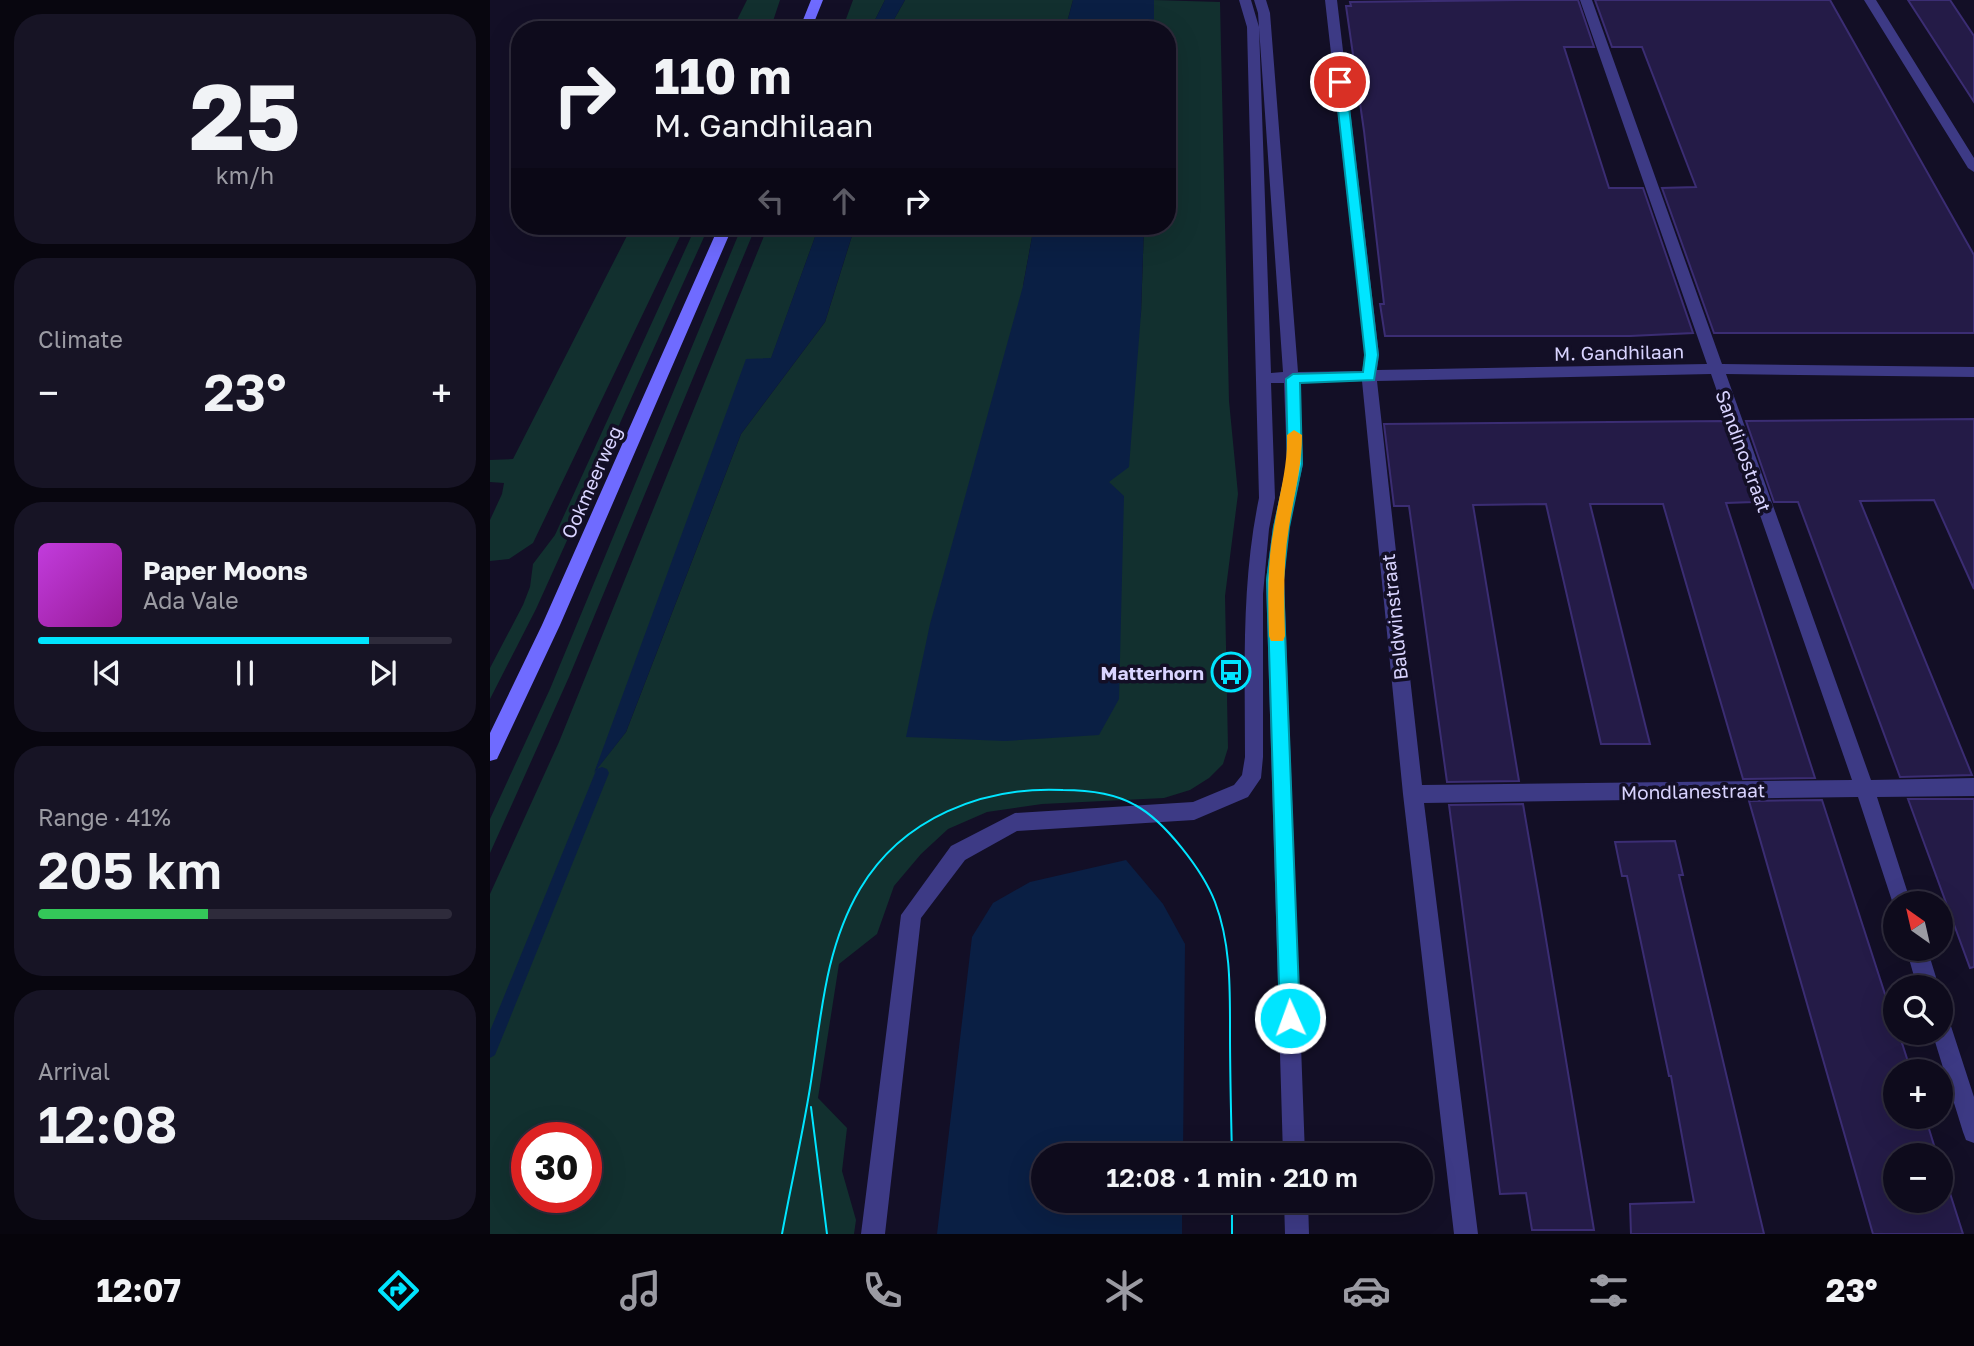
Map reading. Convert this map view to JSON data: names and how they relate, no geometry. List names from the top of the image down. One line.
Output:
{"streets":{"main road":["Ookmeerweg"],"street":["M. Gandhilaan","Sandinostraat","Baldwinstraat","Mondlanestraat"]},"crossings":[["M. Gandhilaan","Sandinostraat"],["M. Gandhilaan","Baldwinstraat"],["Sandinostraat","Mondlanestraat"],["Baldwinstraat","Mondlanestraat"]],"places":{"bus stop":["Matterhorn"]},"north":"top left","page":{"tile":[["25","km/h"],"Climate",["Range · 41%","205 km"],["Arrival","12:08"]],"turn":["110 m","M. Gandhilaan"],"heat":["−","23°","+"],"song":["Paper Moons","Ada Vale"],"map_buttons":["+","−"],"limit":"30","trip":"12:08 · 1 min · 210 m","tabs":["12:07","23°"]}}
